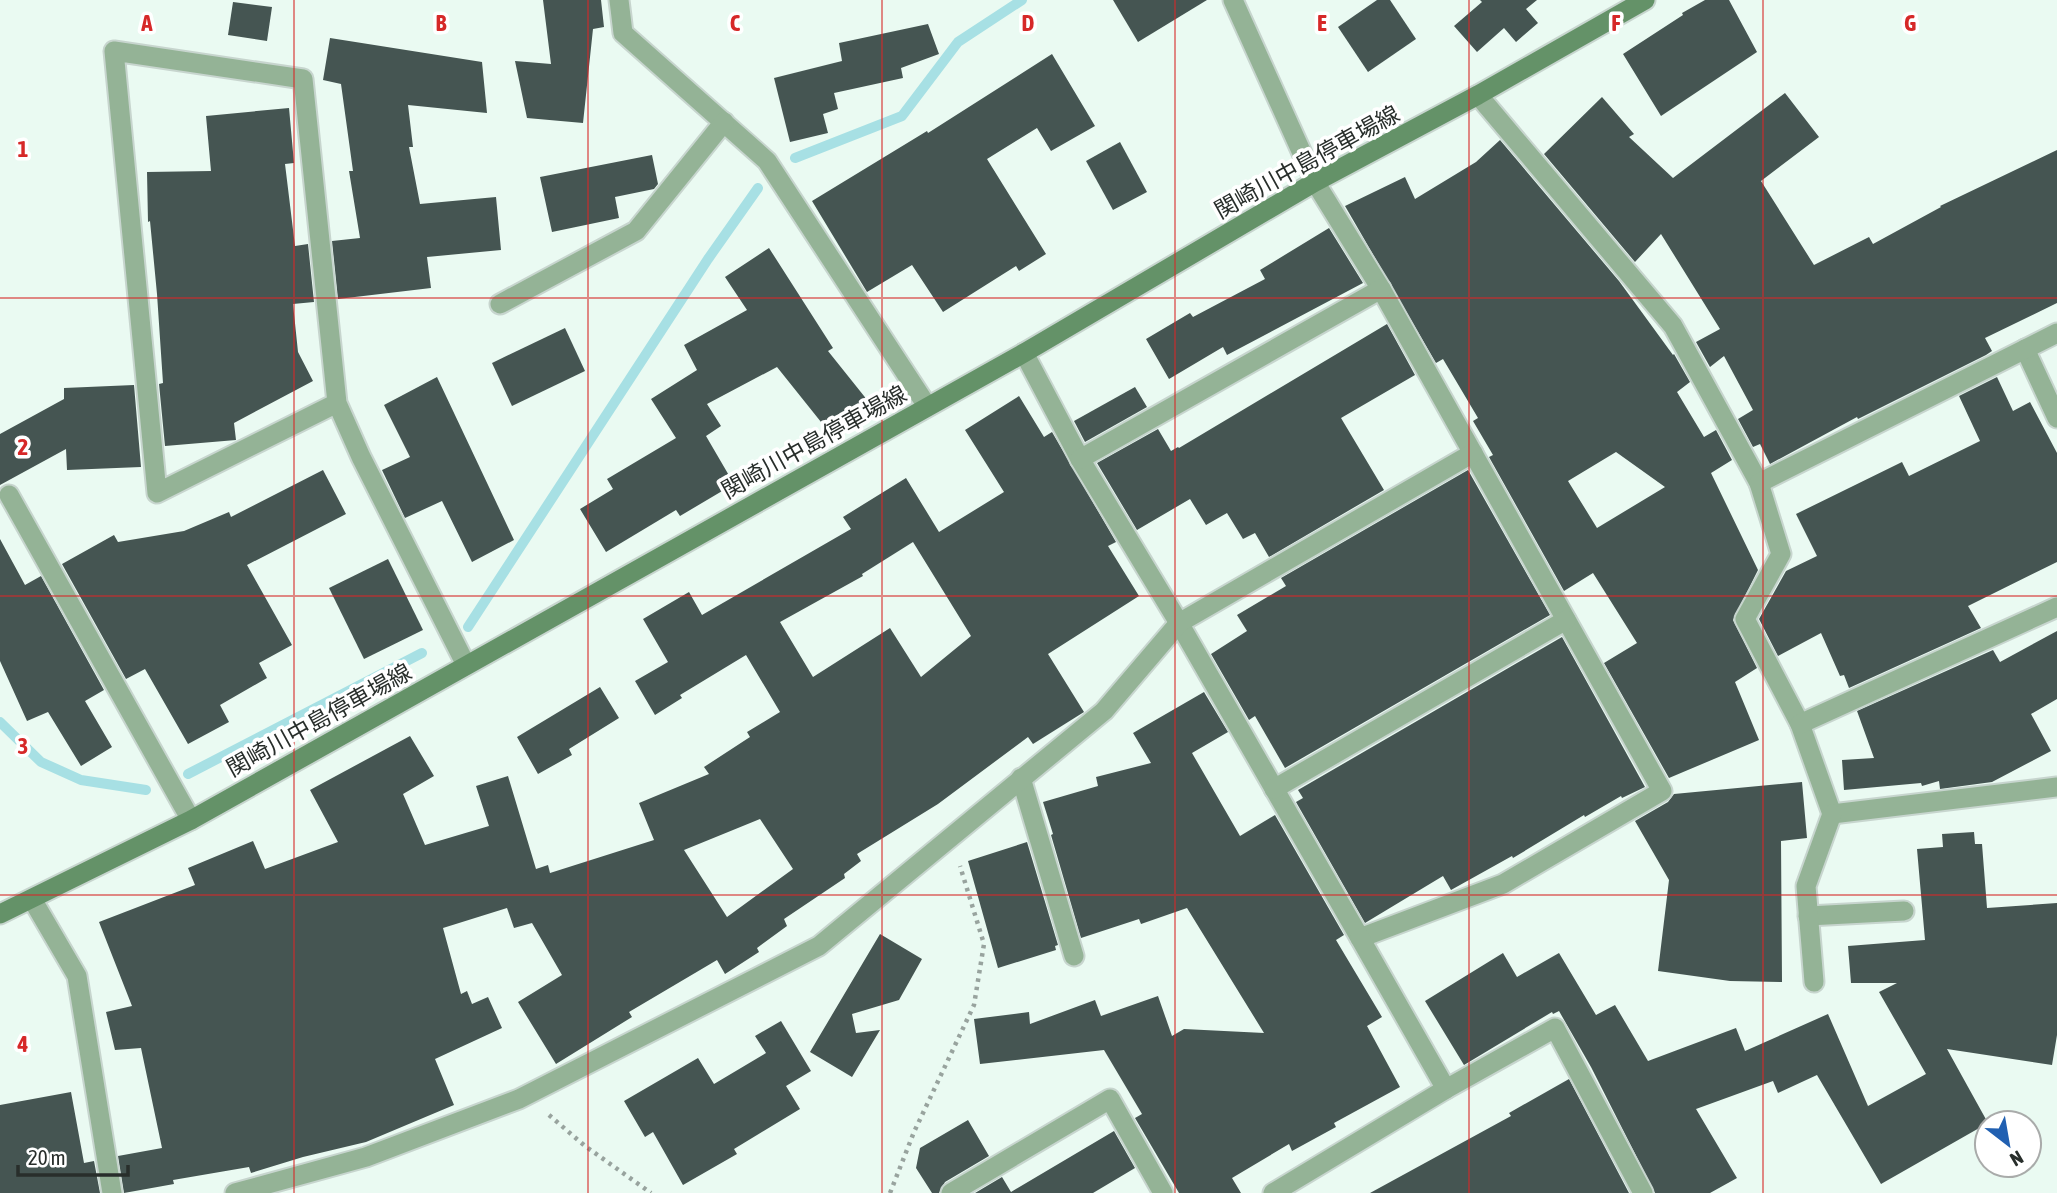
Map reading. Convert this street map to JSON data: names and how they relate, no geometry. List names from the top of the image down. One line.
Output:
{"streets":{"main road":["関崎川中島停車場線"]},"scale_bar":"20 m","north":"bottom right","grid":{"columns":["A","B","C","D","E","F","G"],"rows":["1","2","3","4"]}}
